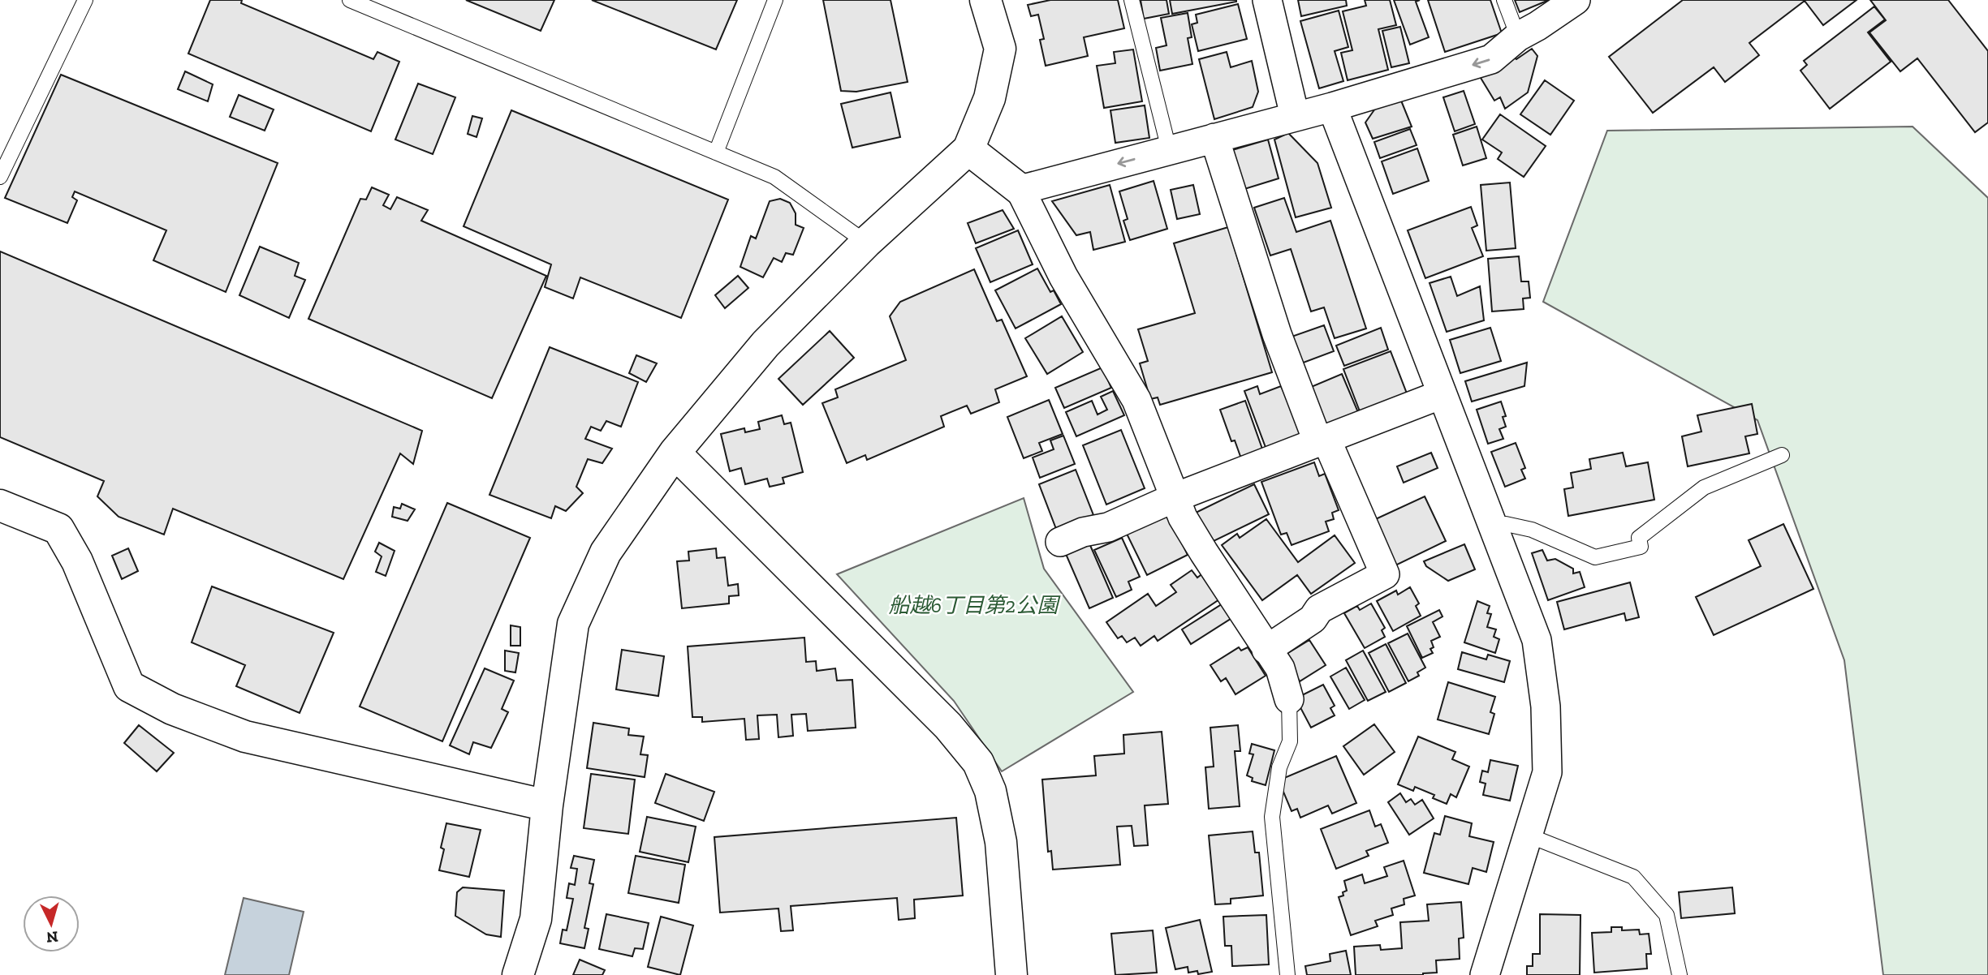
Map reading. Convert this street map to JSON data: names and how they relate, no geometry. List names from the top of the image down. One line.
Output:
{"parks":["船越6丁目第2公園"],"north":"bottom"}
